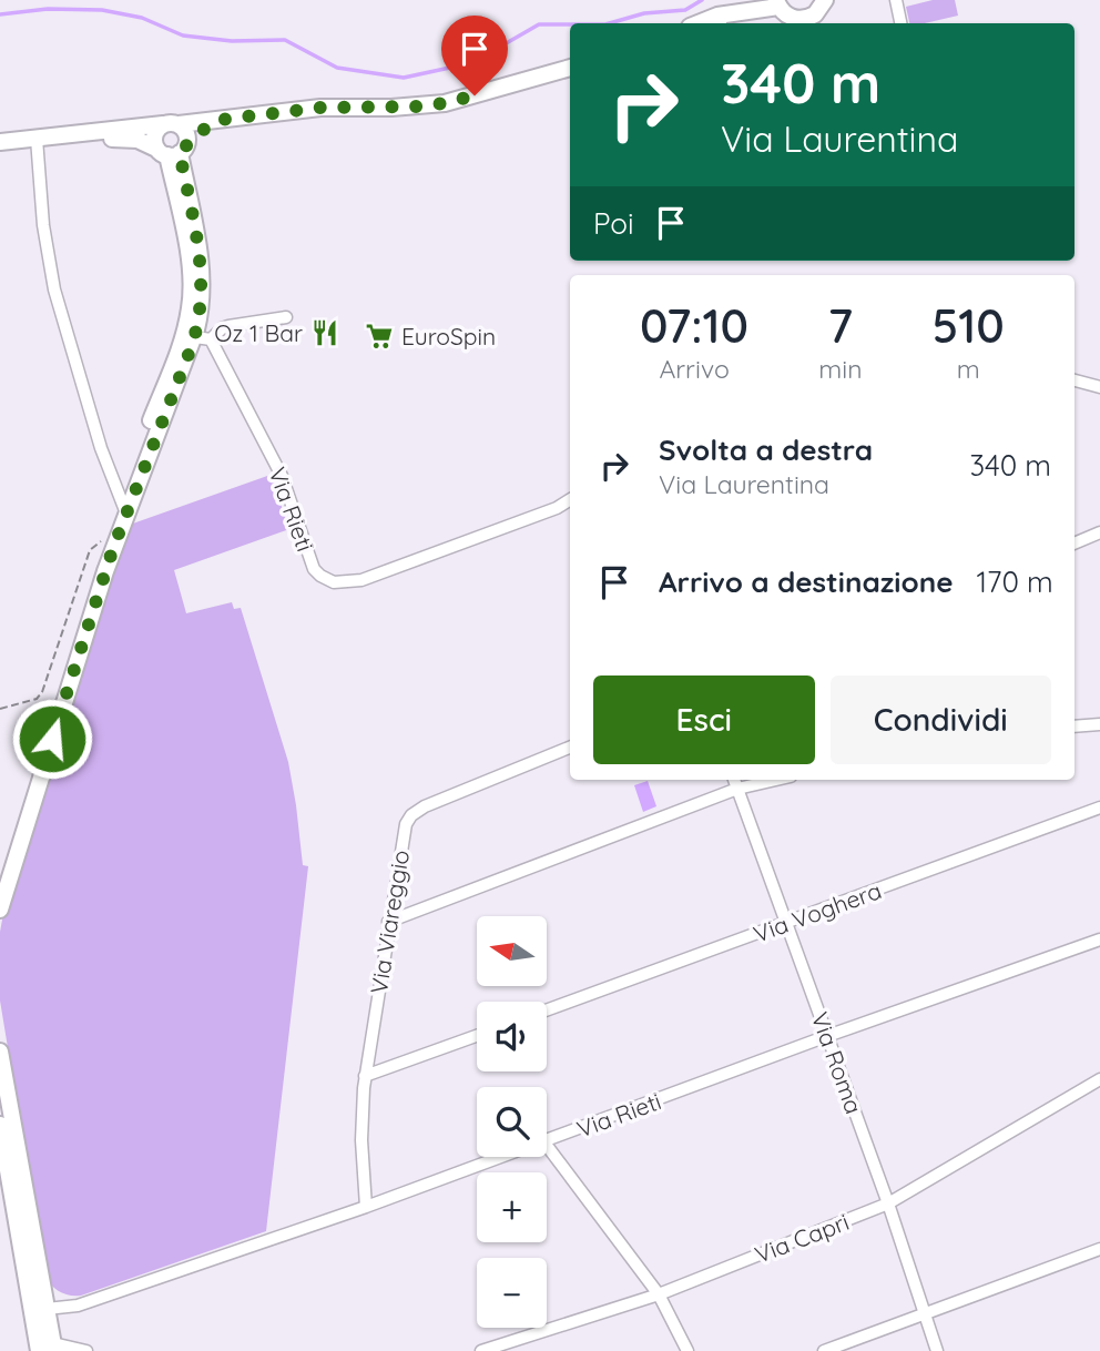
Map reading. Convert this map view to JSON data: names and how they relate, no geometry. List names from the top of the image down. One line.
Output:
{"streets":{"street":["Via Rieti","Via Voghera","Via Viareggio","Via Roma","Via Capri"]},"crossings":[["Via Rieti","Via Viareggio"],["Via Rieti","Via Roma"],["Via Voghera","Via Roma"],["Via Roma","Via Capri"]],"places":{"restaurant":["Oz 1 Bar"],"supermarket":["EuroSpin"]},"north":"left","page":{"turn":["340 m","Via Laurentina"],"then":"Poi","eta":["07:10","Arrivo","7","min","510","m"],"list":[{"name":"Svolta a destra","note":"Via Laurentina","value":"340 m"},{"name":"Arrivo a destinazione","value":"170 m"}],"buttons":["Esci","Condividi"],"map_buttons":["+","−"]}}
